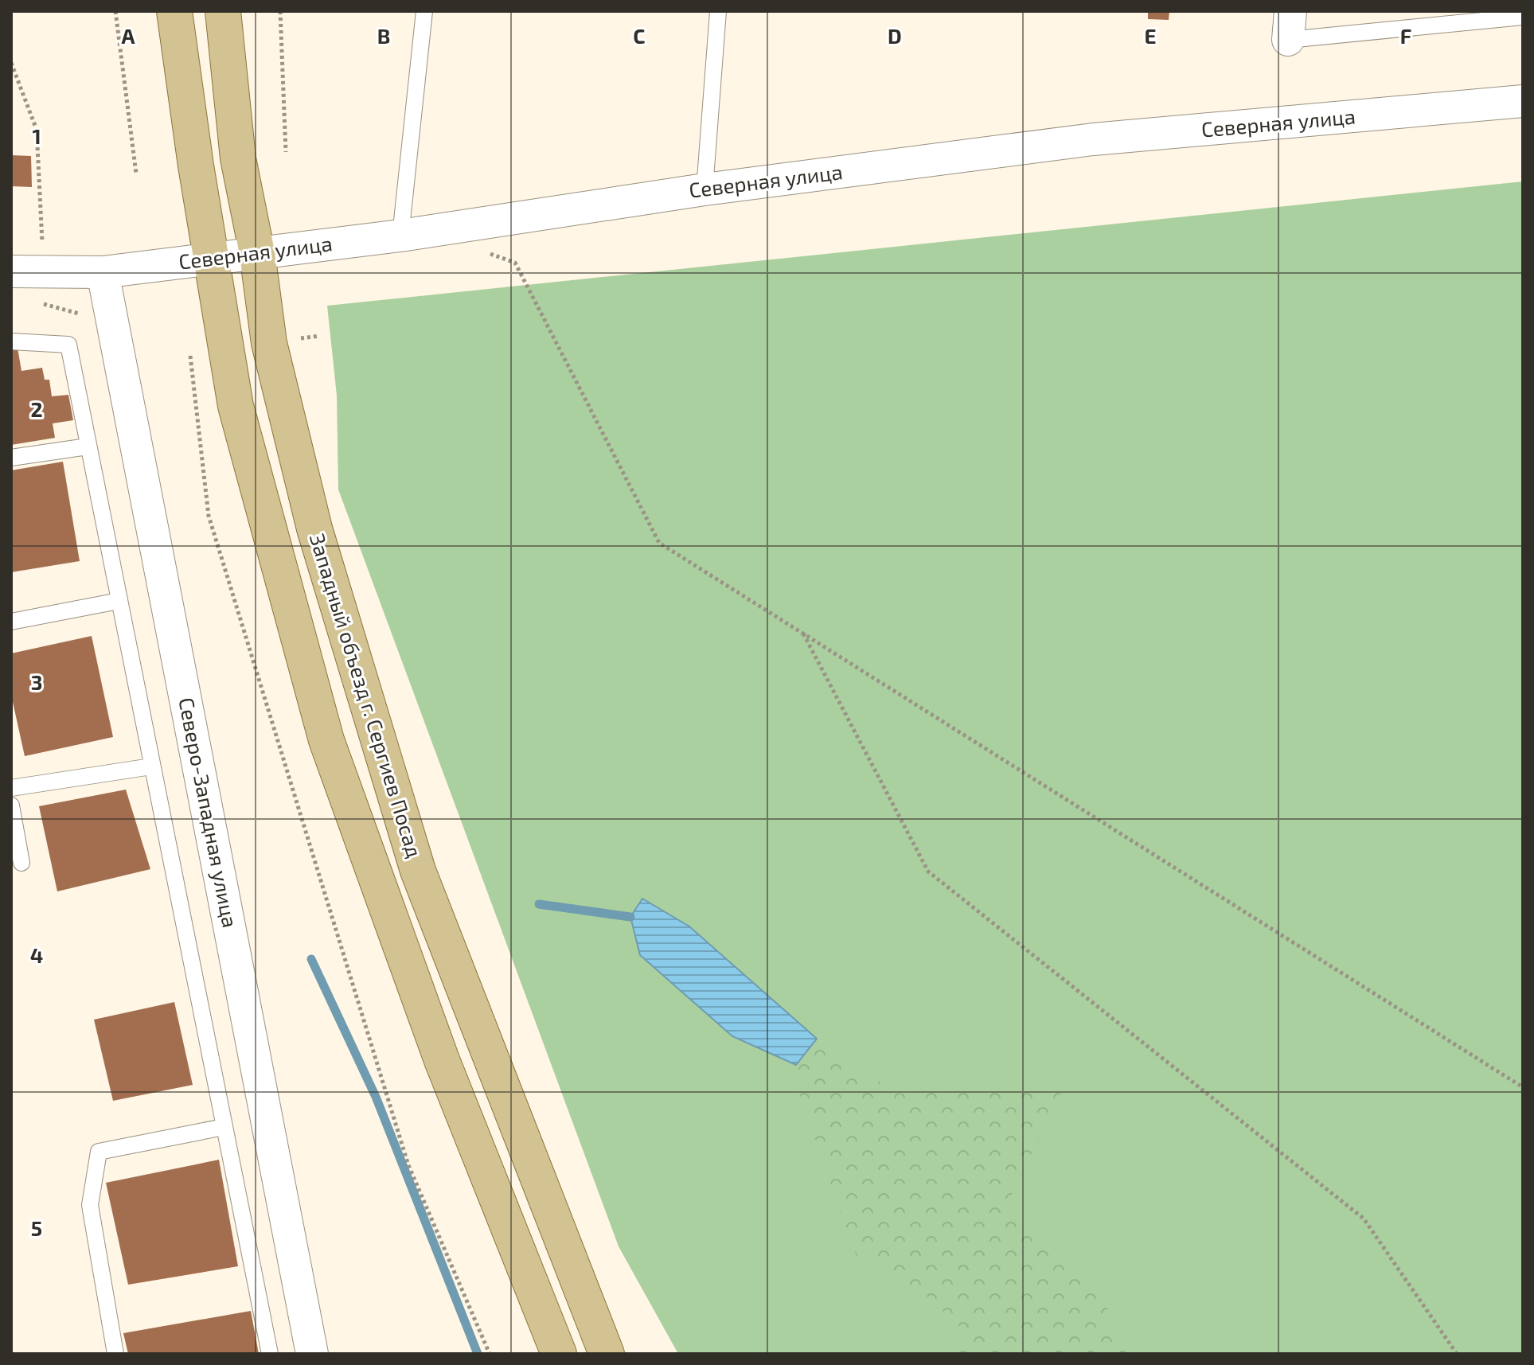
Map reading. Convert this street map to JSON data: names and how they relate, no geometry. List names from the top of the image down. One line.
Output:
{"streets":{"main road":["Западный объезд г. Сергиев Посад"],"street":["Северная улица","Северо-Западная улица"]},"crossings":[["Северная улица","Западный объезд г. Сергиев Посад"],["Северная улица","Северо-Западная улица"]],"grid":{"columns":["A","B","C","D","E","F"],"rows":["1","2","3","4","5"]}}
